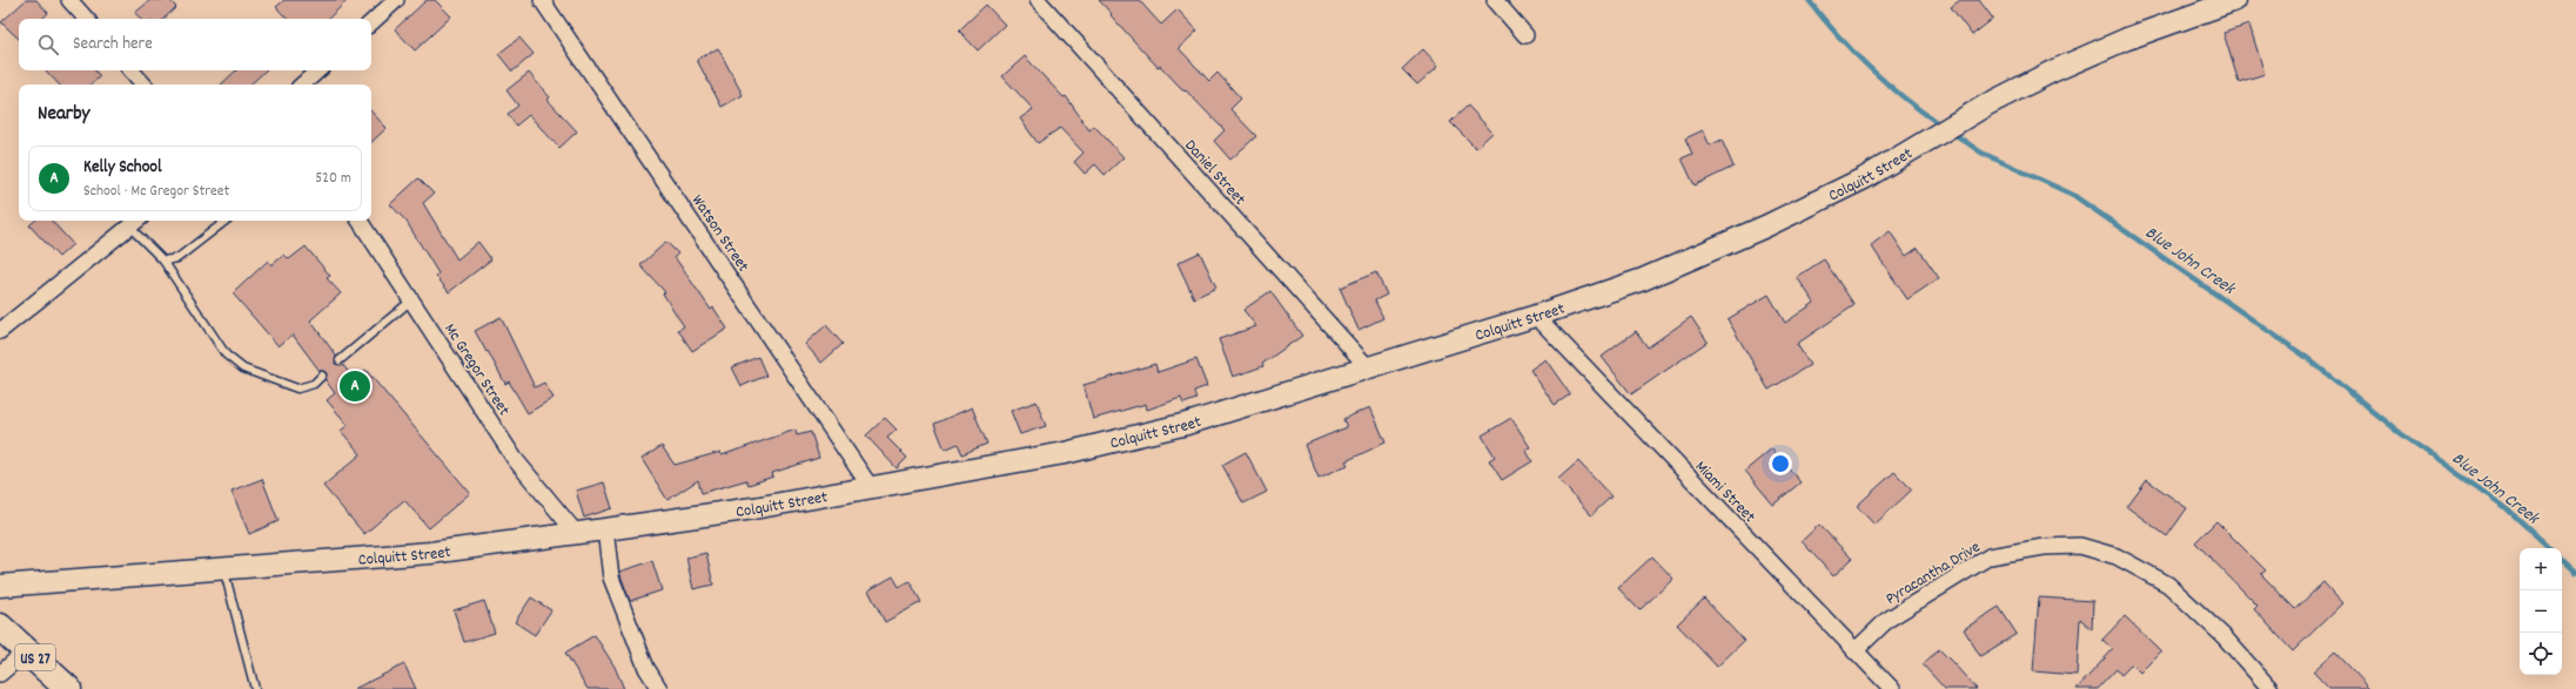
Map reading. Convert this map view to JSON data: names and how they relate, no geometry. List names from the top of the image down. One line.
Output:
{"streets":{"highway":["US 27"],"street":["Daniel Street","Colquitt Street","Watson Street","Mc Gregor Street","Miami Street","Pyracantha Drive"]},"crossings":[["Daniel Street","Colquitt Street"],["Colquitt Street","Watson Street"],["Colquitt Street","Mc Gregor Street"],["Colquitt Street","Miami Street"],["Miami Street","Pyracantha Drive"]],"water":["Blue John Creek"],"page":{"search":"Search here","heading":"Nearby","list":[{"mark":"A","name":"Kelly School","note":"School · Mc Gregor Street","value":"520 m"}],"pins":"A","map_buttons":["+","−"]}}
